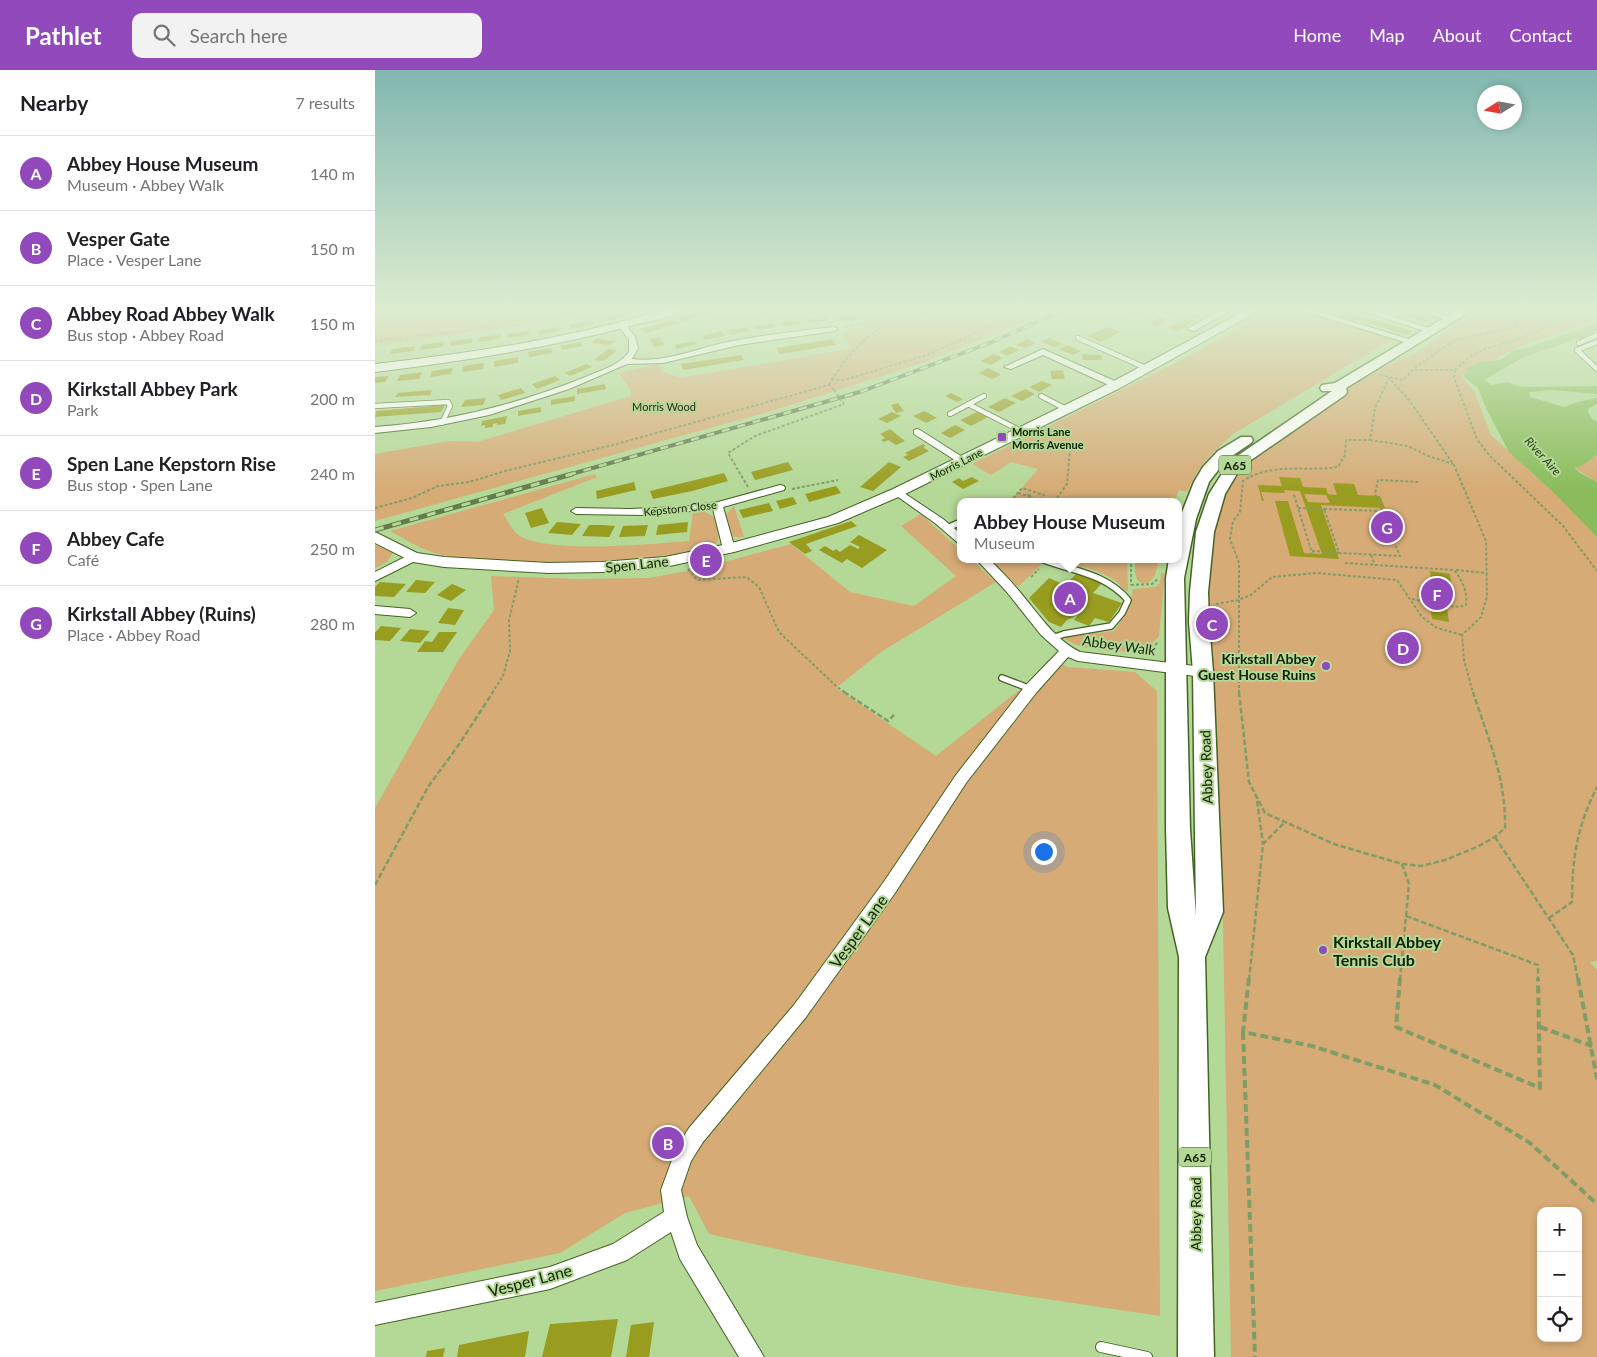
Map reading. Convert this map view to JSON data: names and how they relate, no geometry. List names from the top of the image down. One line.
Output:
{"streets":{"main road":["A65","Abbey Road"],"street":["Morris Lane","Kepstorn Close","Spen Lane","Abbey Walk","Vesper Lane"]},"crossings":[["Morris Lane","Spen Lane"],["A65","Abbey Walk"],["A65","Abbey Road"],["Abbey Walk","Abbey Road"],["Abbey Walk","Vesper Lane"]],"water":["River Aire"],"parks":["Morris Wood"],"places":{"transit":["Morris Lane Morris Avenue"],"other":["Kirkstall Abbey Guest House Ruins","Kirkstall Abbey Tennis Club"]},"north":"left","page":{"header":"Pathlet","search":"Search here","nav":["Home","Map","About","Contact"],"heading":["Nearby","7 results"],"list":[{"mark":"A","name":"Abbey House Museum","note":"Museum · Abbey Walk","value":"140 m"},{"mark":"B","name":"Vesper Gate","note":"Place · Vesper Lane","value":"150 m"},{"mark":"C","name":"Abbey Road Abbey Walk","note":"Bus stop · Abbey Road","value":"150 m"},{"mark":"D","name":"Kirkstall Abbey Park","note":"Park","value":"200 m"},{"mark":"E","name":"Spen Lane Kepstorn Rise","note":"Bus stop · Spen Lane","value":"240 m"},{"mark":"F","name":"Abbey Cafe","note":"Café","value":"250 m"},{"mark":"G","name":"Kirkstall Abbey (Ruins)","note":"Place · Abbey Road","value":"280 m"}],"popup":["Abbey House Museum","Museum"],"pins":["G","E","F","A","C","D","B"],"map_buttons":["+","−"]}}
